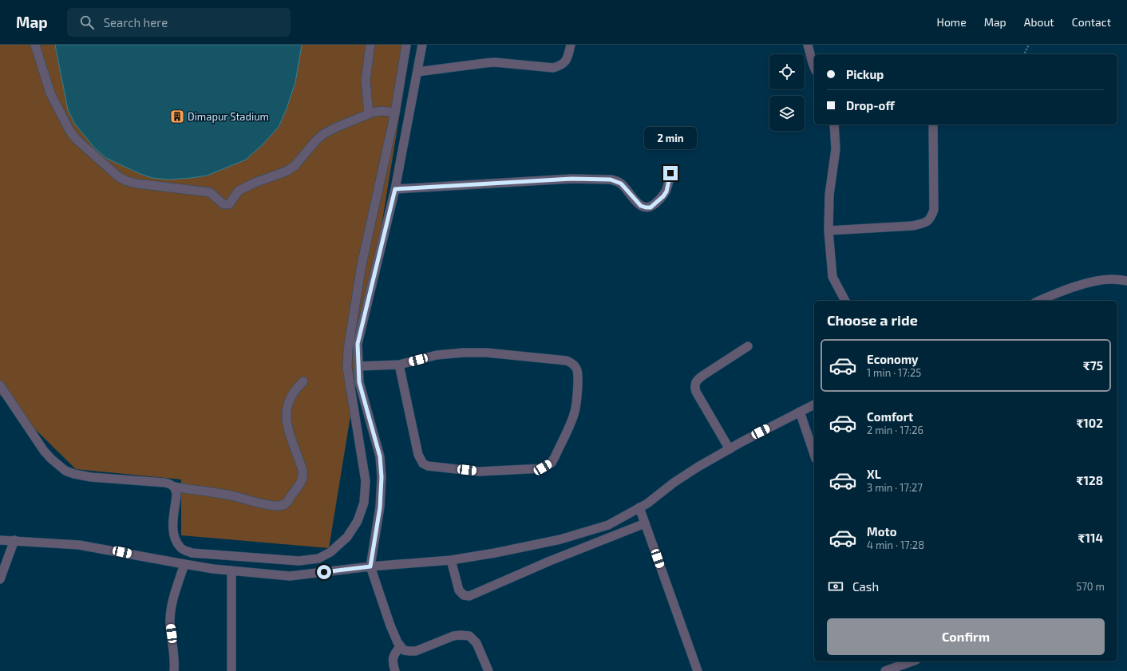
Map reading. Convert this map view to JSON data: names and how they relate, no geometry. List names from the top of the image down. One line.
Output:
{"places":{"building":["Dimapur Stadium"]},"page":{"header":"Map","search":"Search here","nav":["Home","Map","About","Contact"],"banner":["Pickup","Drop-off"],"bubble":"2 min","heading":"Choose a ride","list":[{"name":"Economy","note":"1 min · 17:25","value":"₹75"},{"name":"Comfort","note":"2 min · 17:26","value":"₹102"},{"name":"XL","note":"3 min · 17:27","value":"₹128"},{"name":"Moto","note":"4 min · 17:28","value":"₹114"}],"pay":["Cash","570 m"],"buttons":"Confirm"}}
